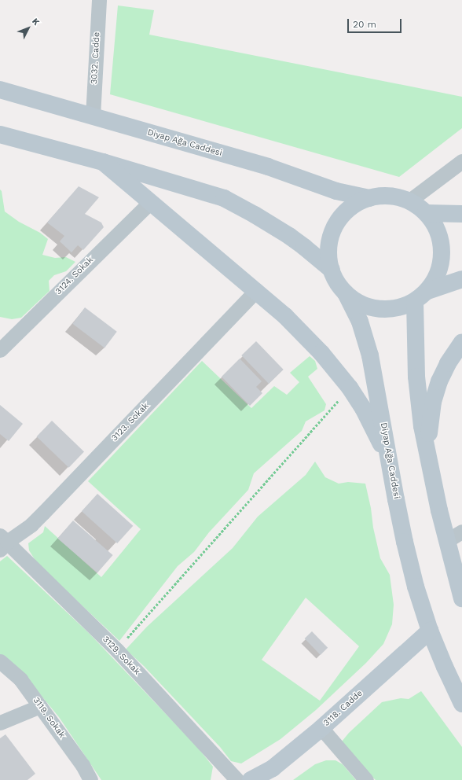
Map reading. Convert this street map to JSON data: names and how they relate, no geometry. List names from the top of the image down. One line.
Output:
{"streets":{"main road":["Diyap Ağa Caddesi","3118. Cadde"],"street":["3032. Cadde","3124. Sokak","3123. Sokak","3129. Sokak","3119. Sokak"]},"crossings":[["3032. Cadde","Diyap Ağa Caddesi"],["Diyap Ağa Caddesi","3118. Cadde"],["3123. Sokak","3129. Sokak"]],"scale_bar":"20 m","north":"top right"}
